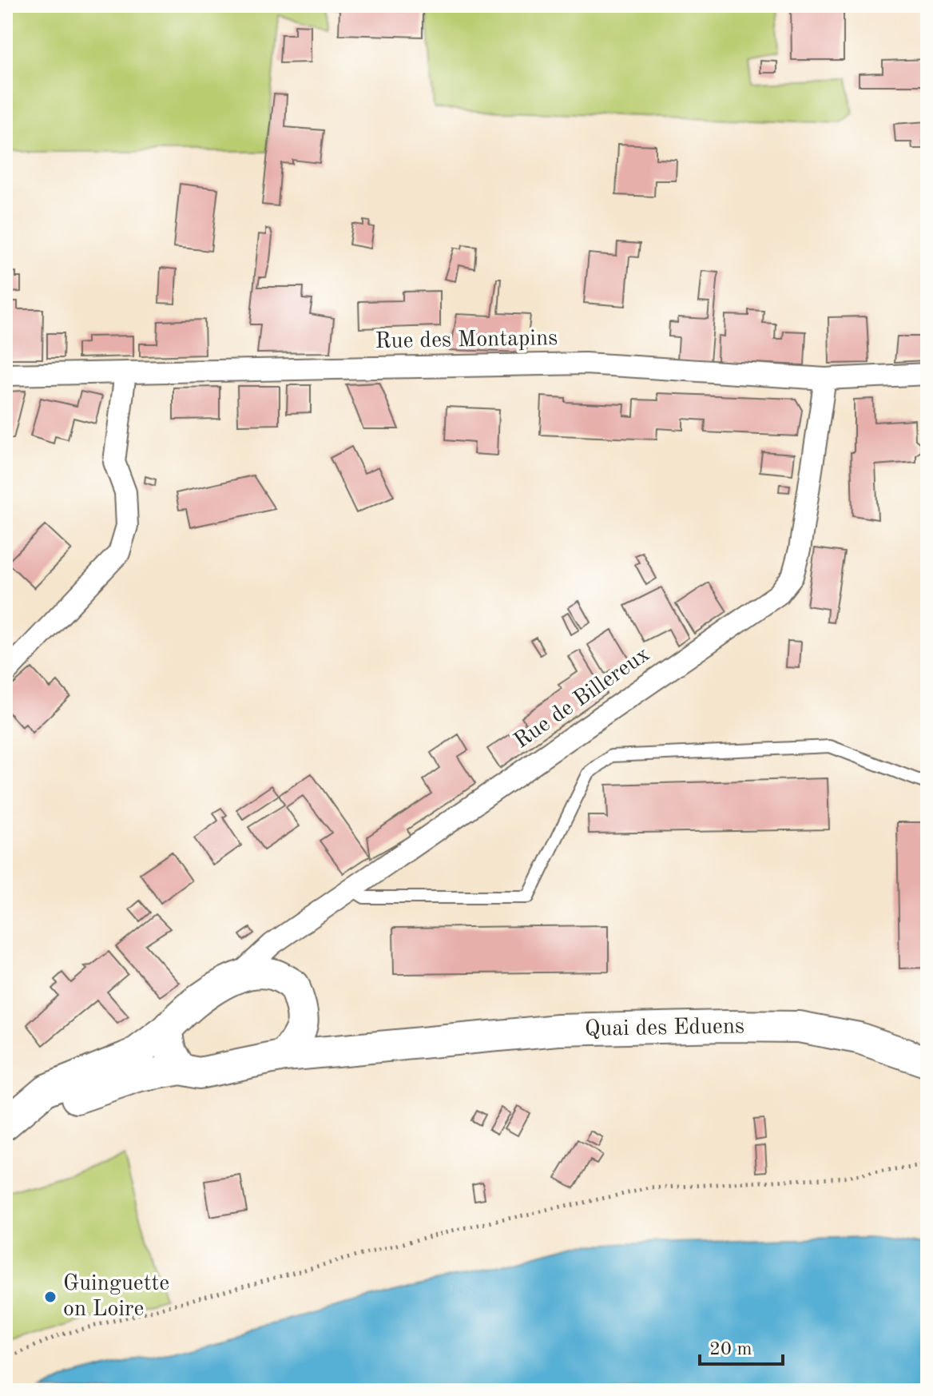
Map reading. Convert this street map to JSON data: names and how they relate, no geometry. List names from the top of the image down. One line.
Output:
{"streets":{"street":["Rue des Montapins","Rue de Billereux","Quai des Eduens"]},"crossings":[["Rue des Montapins","Rue de Billereux"],["Rue de Billereux","Quai des Eduens"]],"places":["Guinguette on Loire"],"scale_bar":"20 m"}
